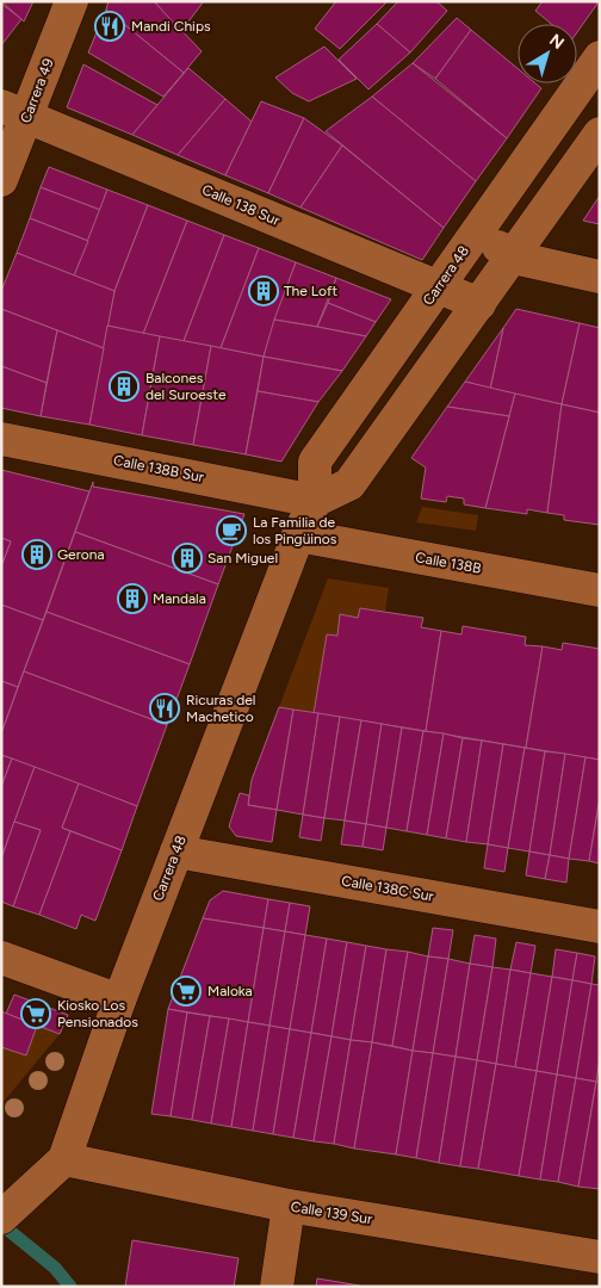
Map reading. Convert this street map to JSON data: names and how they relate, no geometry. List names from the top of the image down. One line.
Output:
{"streets":{"street":["Carrera 49","Calle 138 Sur","Carrera 48","Calle 138B Sur","Calle 138B","Calle 138C Sur","Calle 139 Sur"]},"crossings":[["Carrera 49","Calle 138 Sur"],["Calle 138 Sur","Carrera 48"],["Carrera 48","Calle 138B Sur"],["Carrera 48","Calle 138B"],["Carrera 48","Calle 138C Sur"],["Carrera 48","Calle 139 Sur"]],"places":{"restaurant":["Mandi Chips","Ricuras del Machetico"],"building":["The Loft","Balcones del Suroeste","Gerona","San Miguel","Mandala"],"cafe":["La Familia de los Pingüinos"],"supermarket":["Maloka","Kiosko Los Pensionados"]},"north":"top right"}
